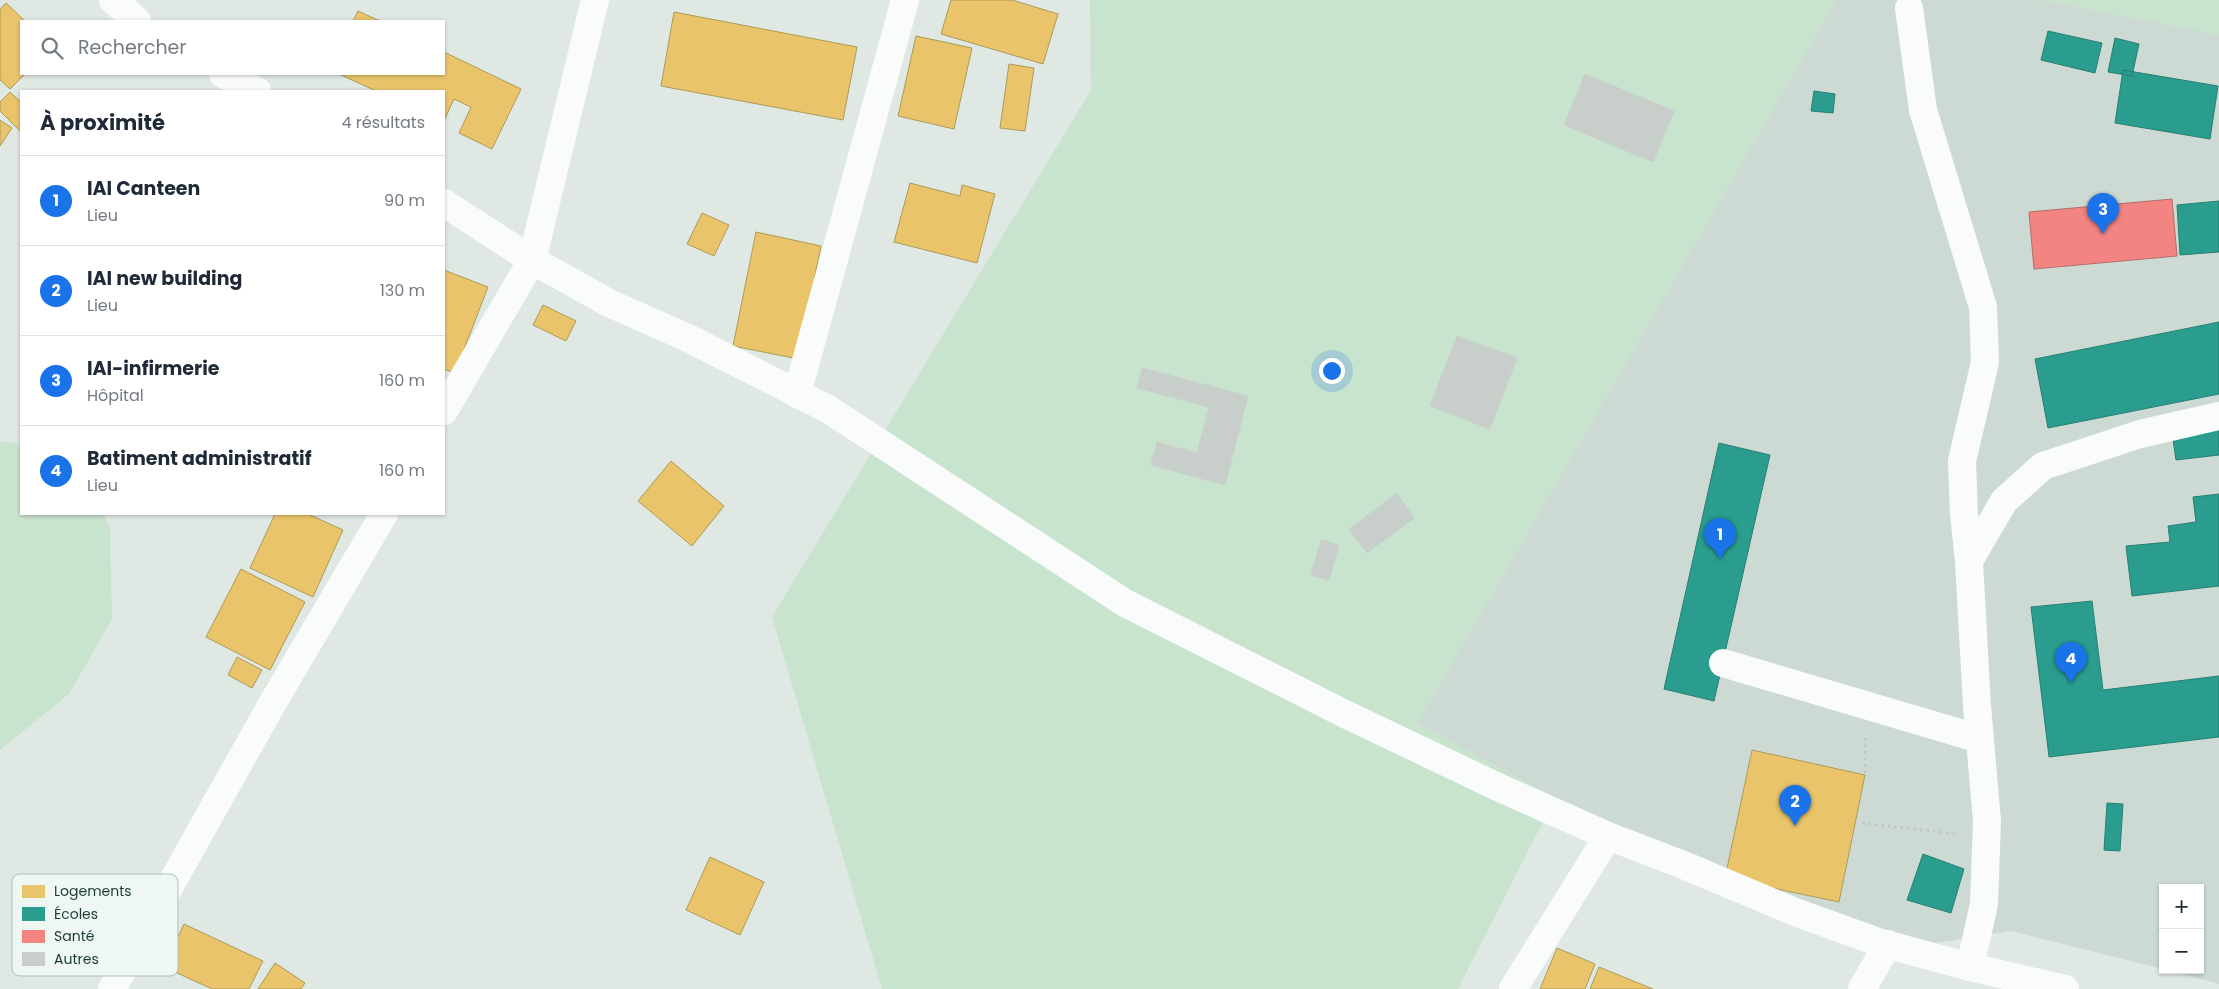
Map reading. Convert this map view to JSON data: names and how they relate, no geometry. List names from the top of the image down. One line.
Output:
{"legend":["Logements","Écoles","Santé","Autres"],"page":{"search":"Rechercher","heading":["À proximité","4 résultats"],"list":[{"mark":"1","name":"IAI Canteen","note":"Lieu","value":"90 m"},{"mark":"2","name":"IAI new building","note":"Lieu","value":"130 m"},{"mark":"3","name":"IAI-infirmerie","note":"Hôpital","value":"160 m"},{"mark":"4","name":"Batiment administratif","note":"Lieu","value":"160 m"}],"pins":["3","1","4","2"],"map_buttons":["+","−"]}}
